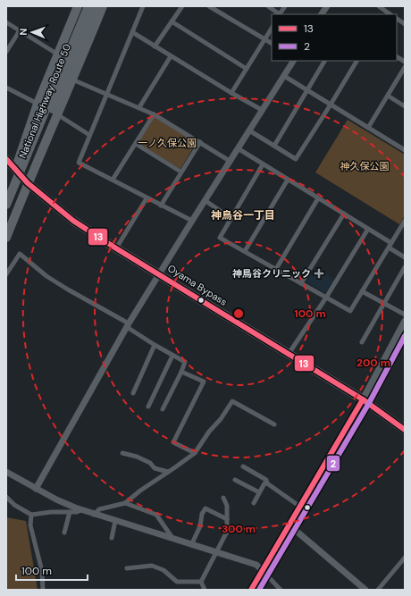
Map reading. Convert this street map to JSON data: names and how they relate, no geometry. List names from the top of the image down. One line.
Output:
{"streets":{"highway":["National Highway Route 50","Oyama Bypass"]},"districts":["神鳥谷一丁目"],"parks":["一ノ久保公園","神久保公園"],"places":{"health":["神鳥谷クリニック"]},"lines":["transit line 13","transit line 2"],"legend":["13","2"],"scale_bar":"100 m","north":"left","rings":["100 m","200 m","300 m"]}
